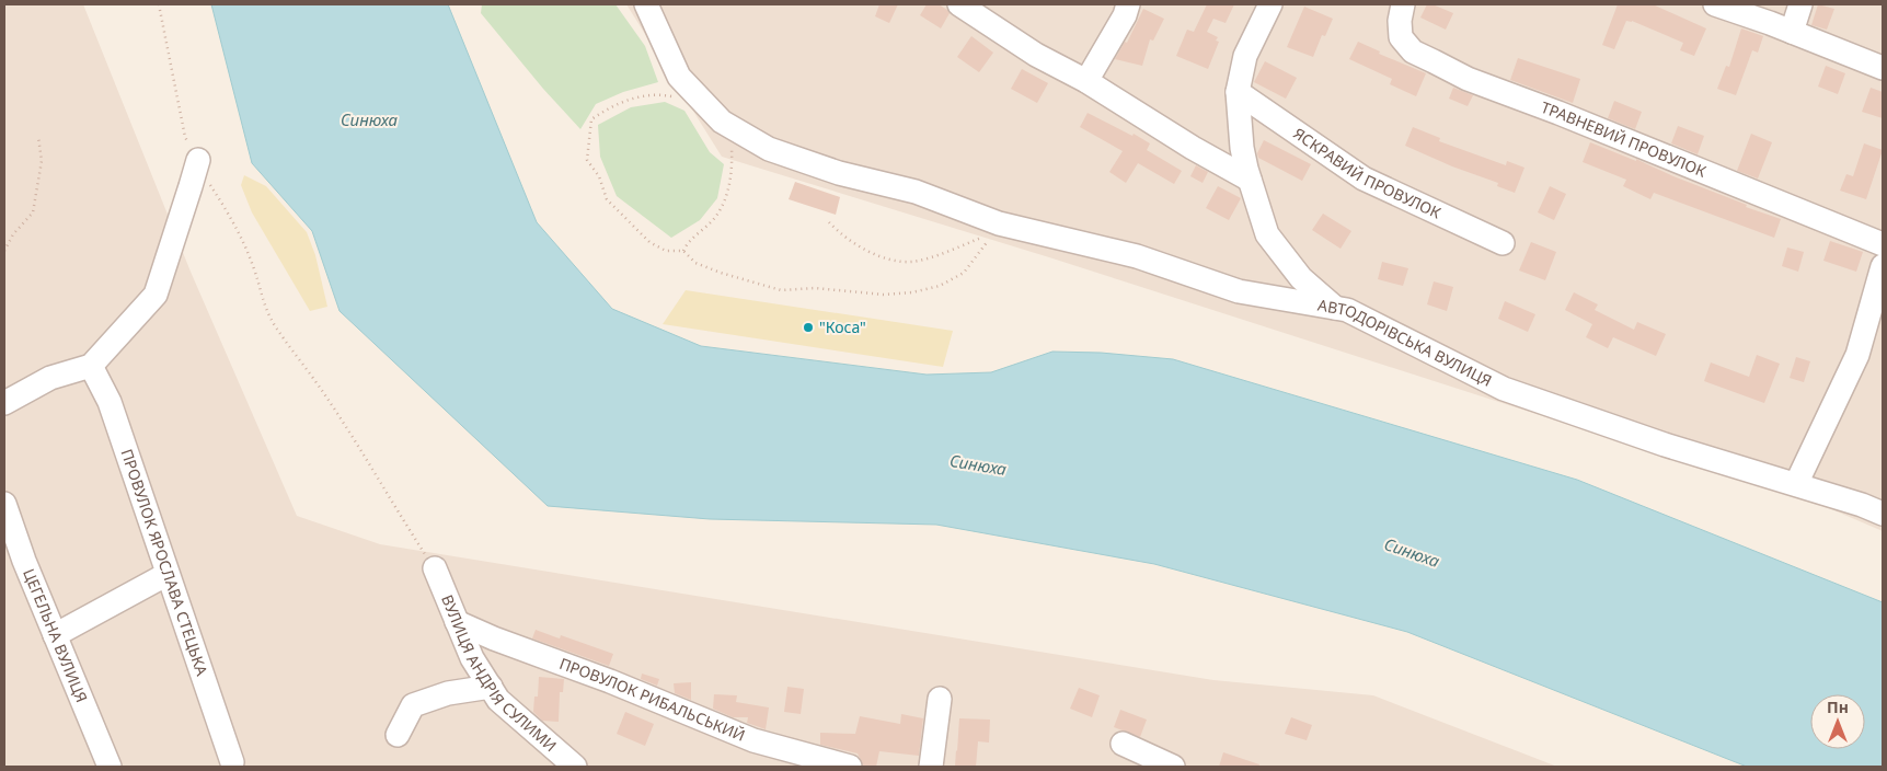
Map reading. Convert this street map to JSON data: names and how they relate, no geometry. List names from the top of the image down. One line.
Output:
{"streets":{"street":["ТРАВНЕВИЙ ПРОВУЛОК","ЯСКРАВИЙ ПРОВУЛОК","АВТОДОРІВСЬКА ВУЛИЦЯ","ПРОВУЛОК ЯРОСЛАВА СТЕЦЬКА","ЦЕГЕЛЬНА ВУЛИЦЯ","ВУЛИЦЯ АНДРІЯ СУЛИМИ","ПРОВУЛОК РИБАЛЬСЬКИЙ"]},"crossings":[["ЯСКРАВИЙ ПРОВУЛОК","АВТОДОРІВСЬКА ВУЛИЦЯ"],["ВУЛИЦЯ АНДРІЯ СУЛИМИ","ПРОВУЛОК РИБАЛЬСЬКИЙ"]],"water":["Синюха"],"places":["\"Коса\""],"north":"top"}
